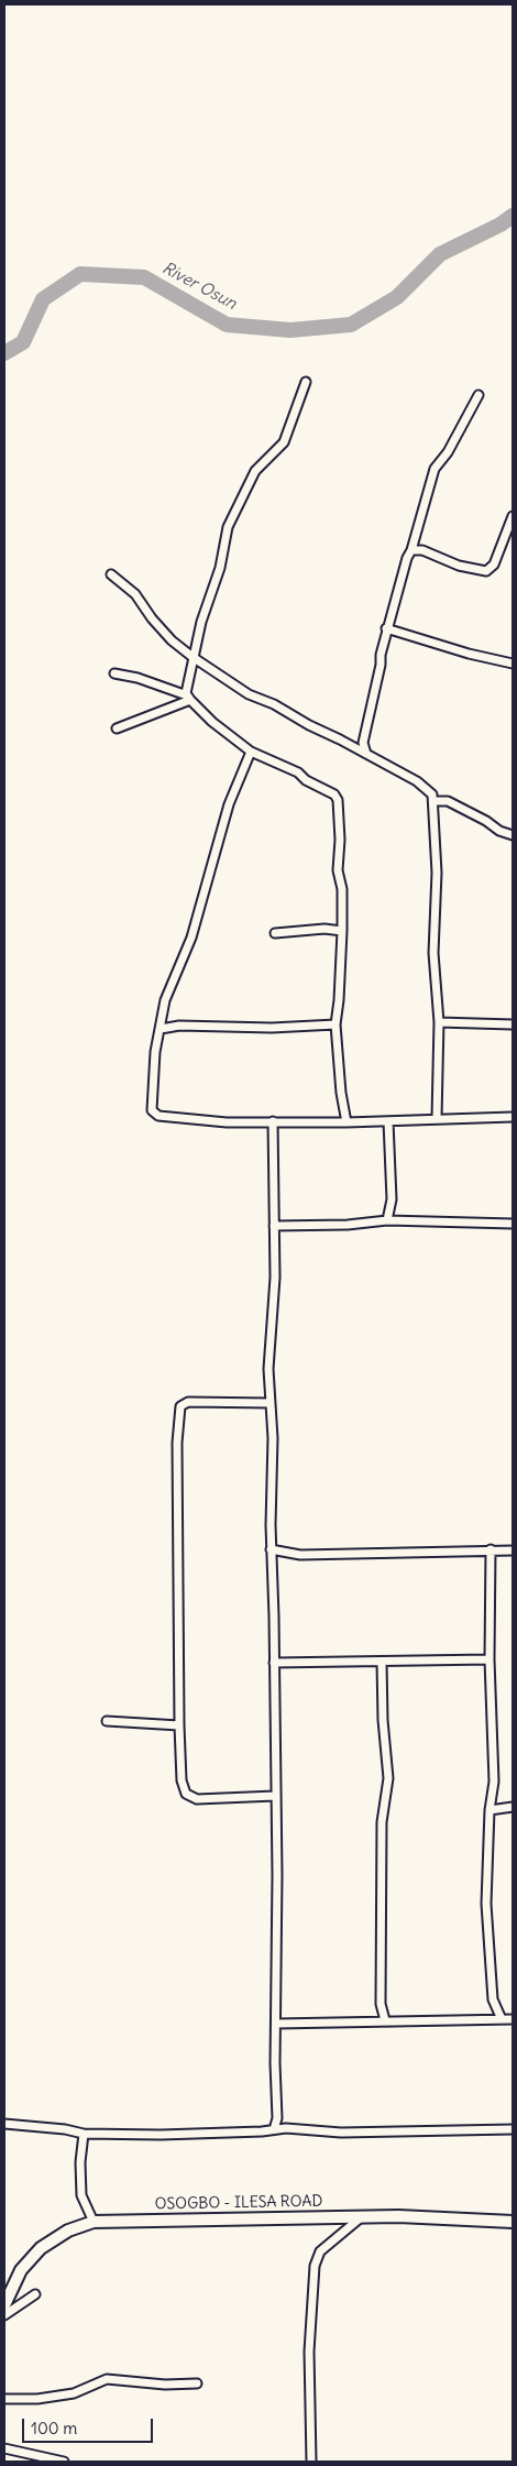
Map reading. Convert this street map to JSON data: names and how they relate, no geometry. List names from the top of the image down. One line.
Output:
{"streets":{"main road":["OSOGBO - ILESA ROAD"]},"water":["River Osun"],"scale_bar":"100 m"}
